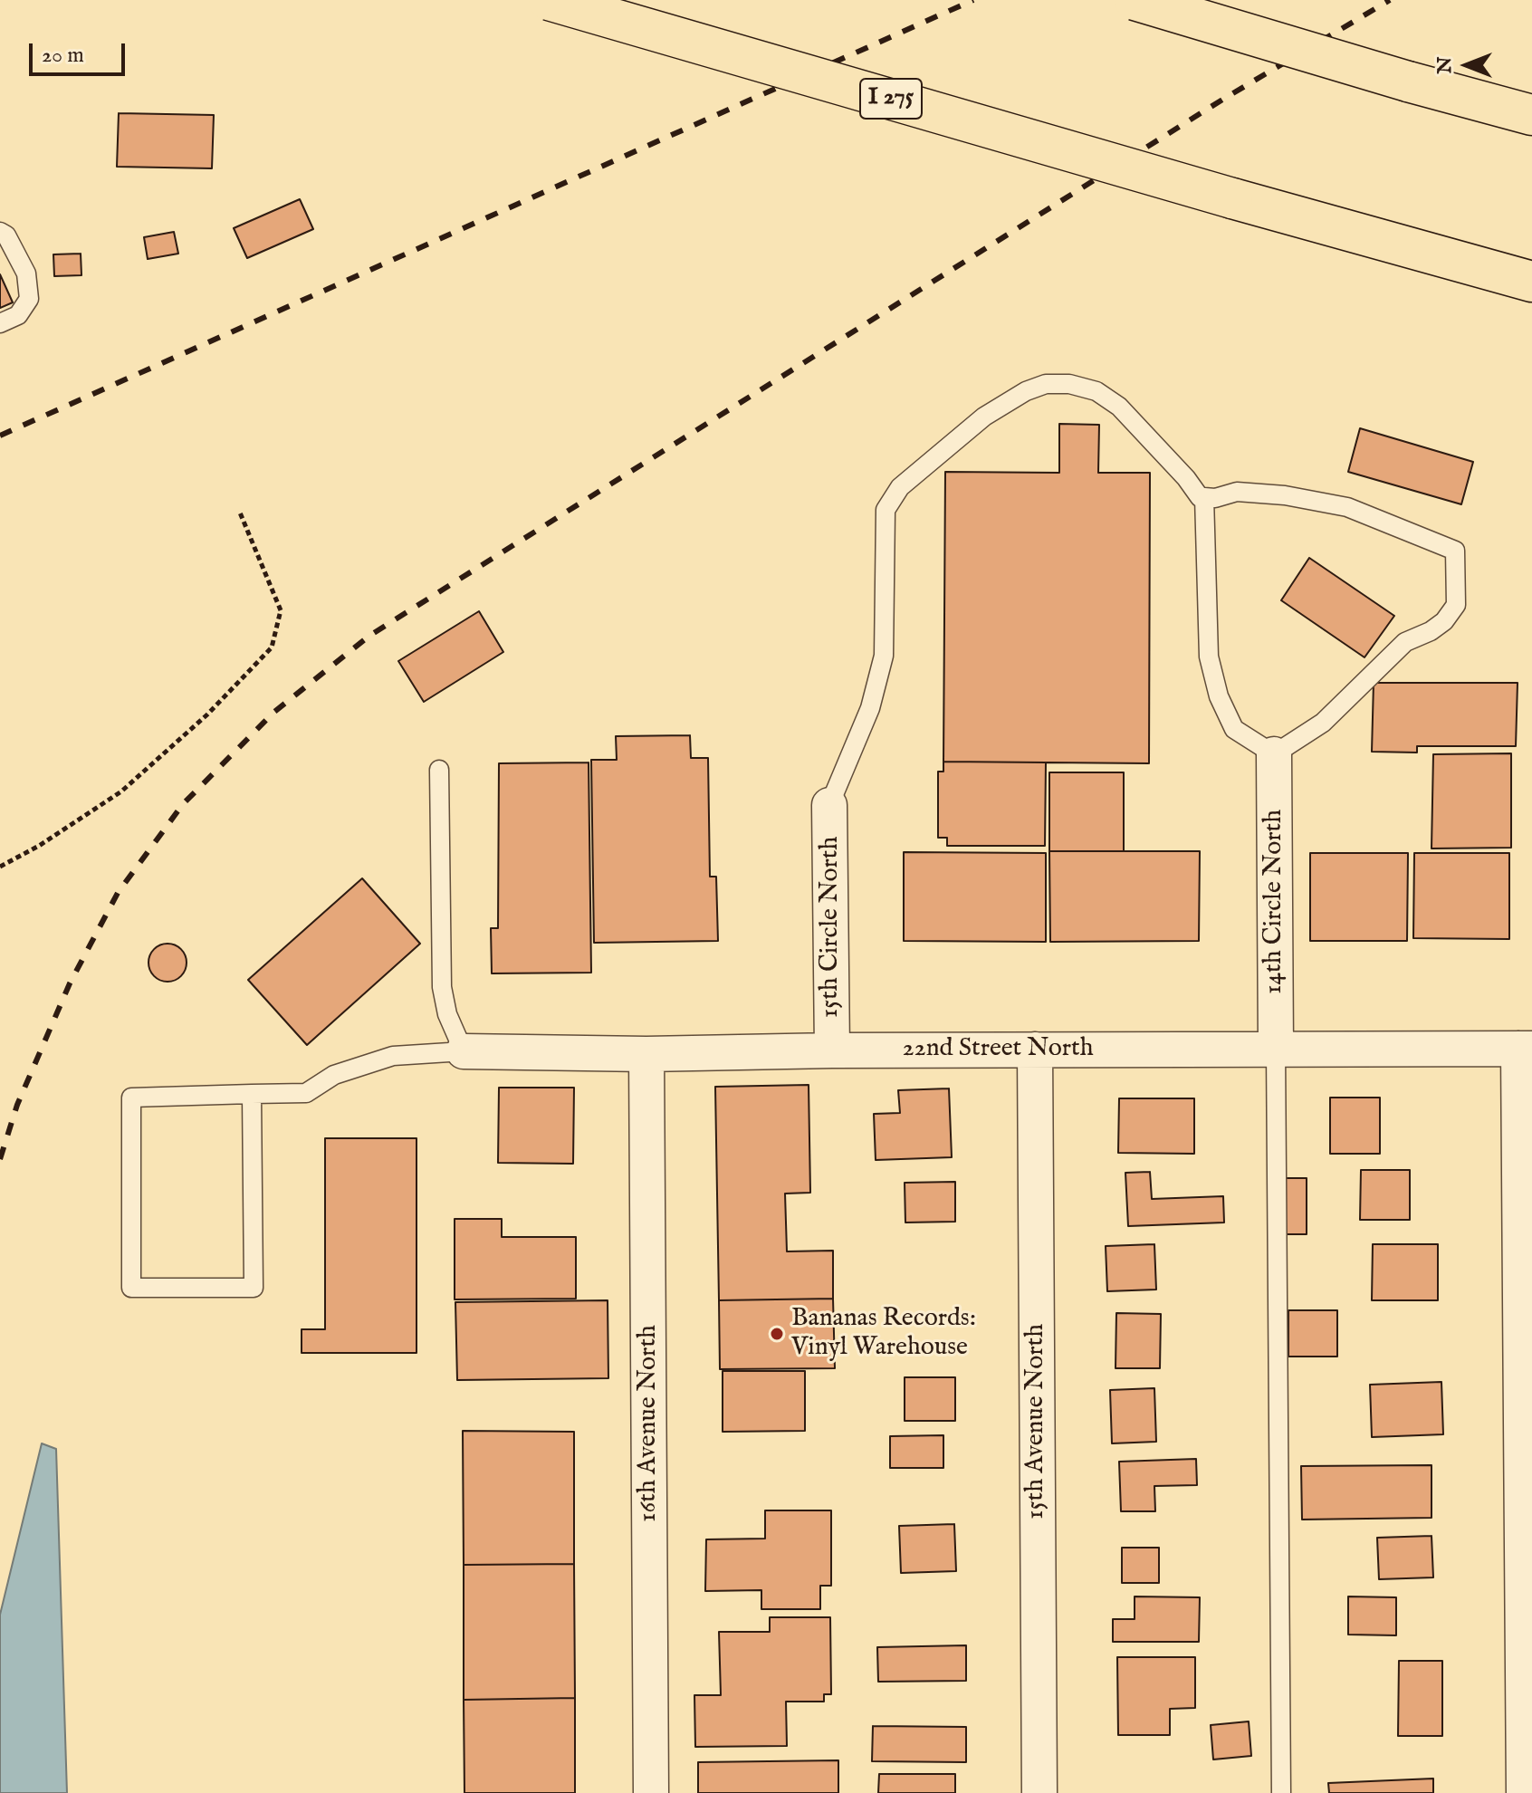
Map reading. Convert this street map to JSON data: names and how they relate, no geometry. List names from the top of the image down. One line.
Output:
{"streets":{"highway":["I 275"],"street":["14th Circle North","15th Circle North","22nd Street North","15th Avenue North","16th Avenue North"]},"crossings":[["14th Circle North","22nd Street North"],["15th Circle North","22nd Street North"],["22nd Street North","15th Avenue North"],["22nd Street North","16th Avenue North"]],"places":["Bananas Records: Vinyl Warehouse"],"scale_bar":"20 m","north":"left"}
